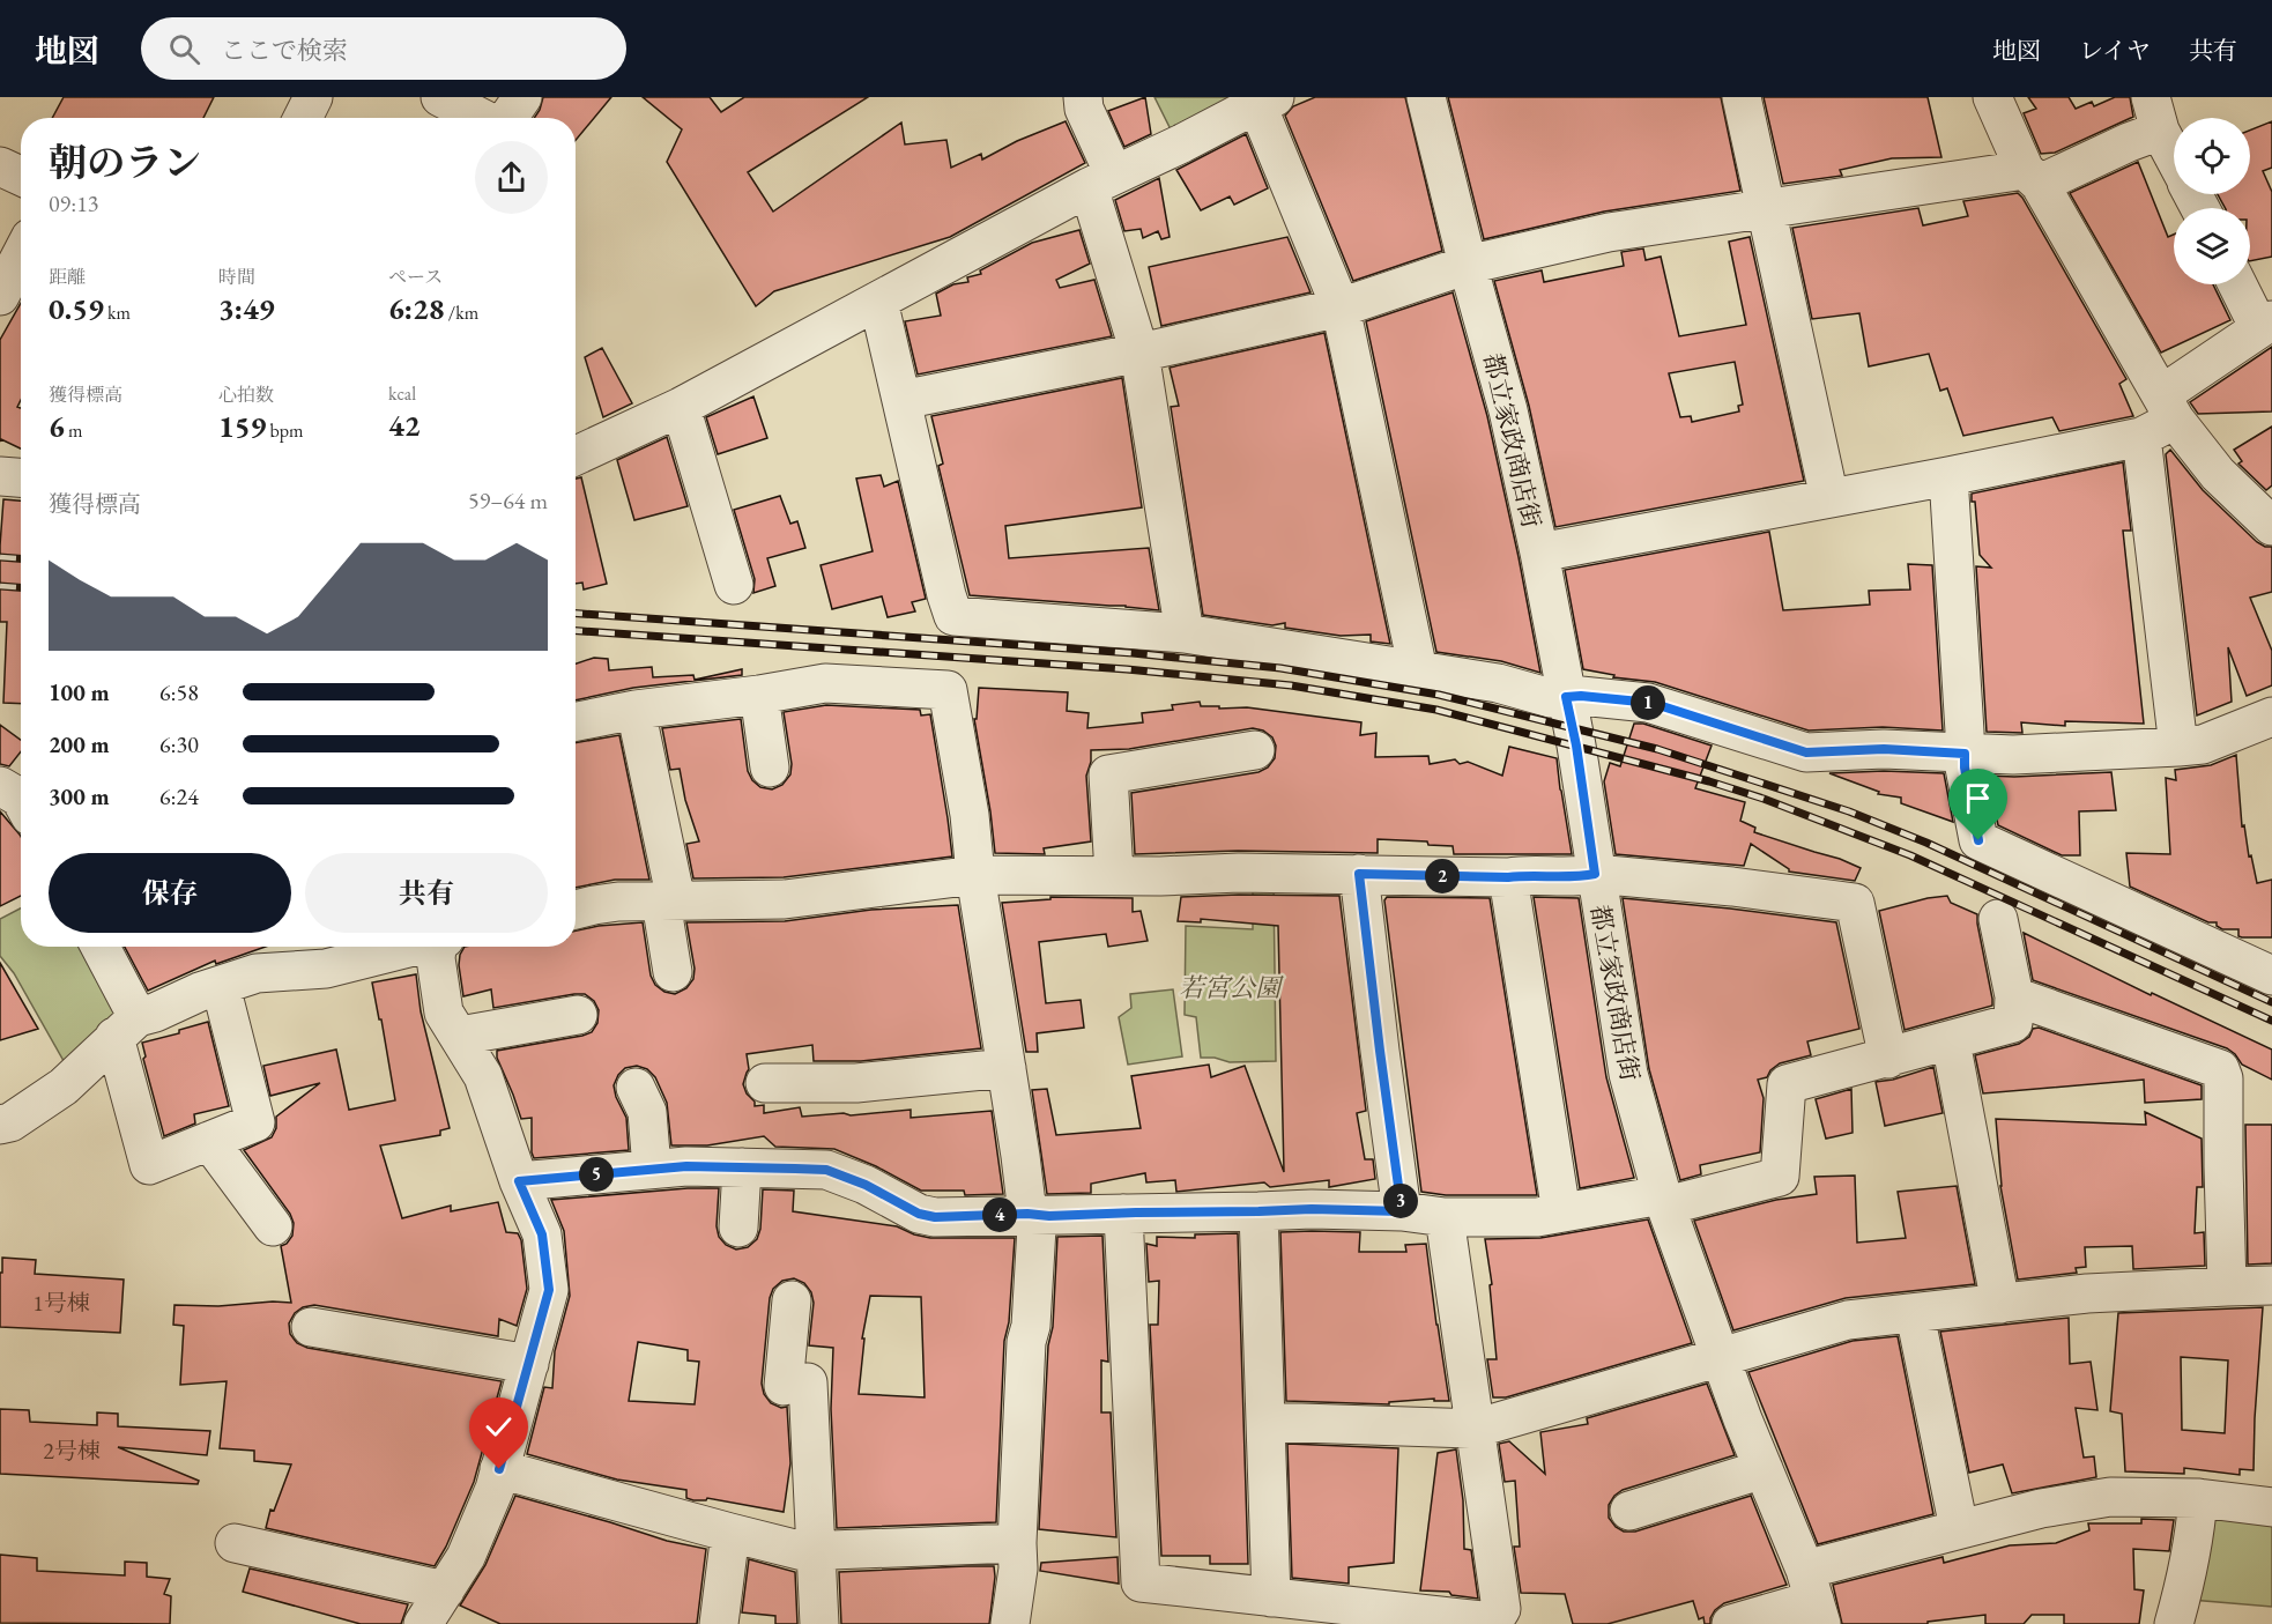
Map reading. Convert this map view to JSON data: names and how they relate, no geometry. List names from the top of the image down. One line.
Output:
{"streets":{"street":["都立家政商店街"]},"parks":["若宮公園"],"house_numbers":["1号棟","2号棟"],"page":{"header":"地図","search":"ここで検索","nav":["地図","レイヤ","共有"],"heading":["朝のラン","09:13"],"stats":[["距離","0.59 km"],["時間","3:49"],["ペース","6:28 /km"],["獲得標高","6 m"],["心拍数","159 bpm"],["kcal","42"]],"chart":["獲得標高","59–64 m"],"list":[{"name":"100 m","note":"6:58"},{"name":"200 m","note":"6:30"},{"name":"300 m","note":"6:24"}],"pins":["1","2","5","3","4"],"buttons":["保存","共有"]}}
